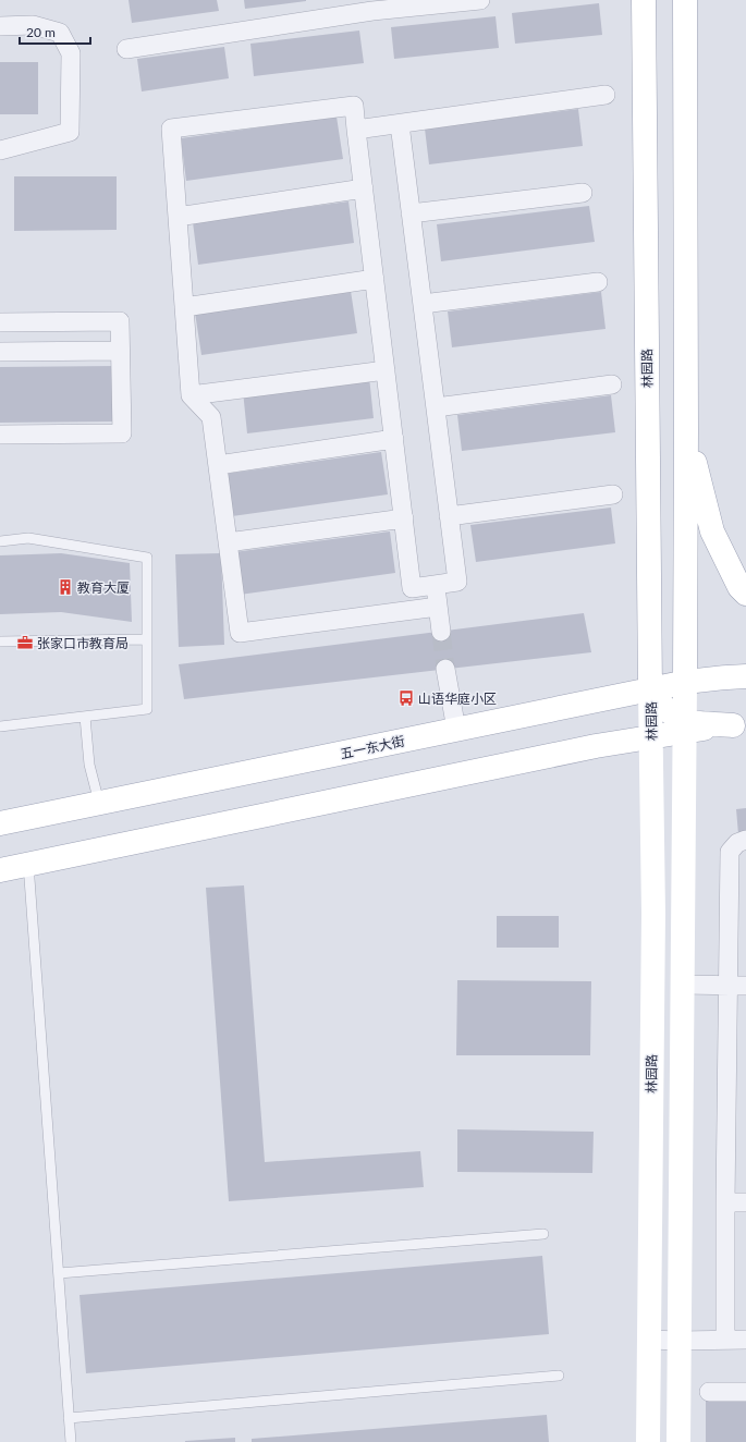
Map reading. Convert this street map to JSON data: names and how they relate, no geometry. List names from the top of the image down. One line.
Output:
{"streets":{"main road":["林园路","五一东大街"]},"crossings":[["林园路","五一东大街"]],"places":{"building":["教育大厦"],"office":["张家口市教育局"],"bus stop":["山语华庭小区"]},"scale_bar":"20 m"}
